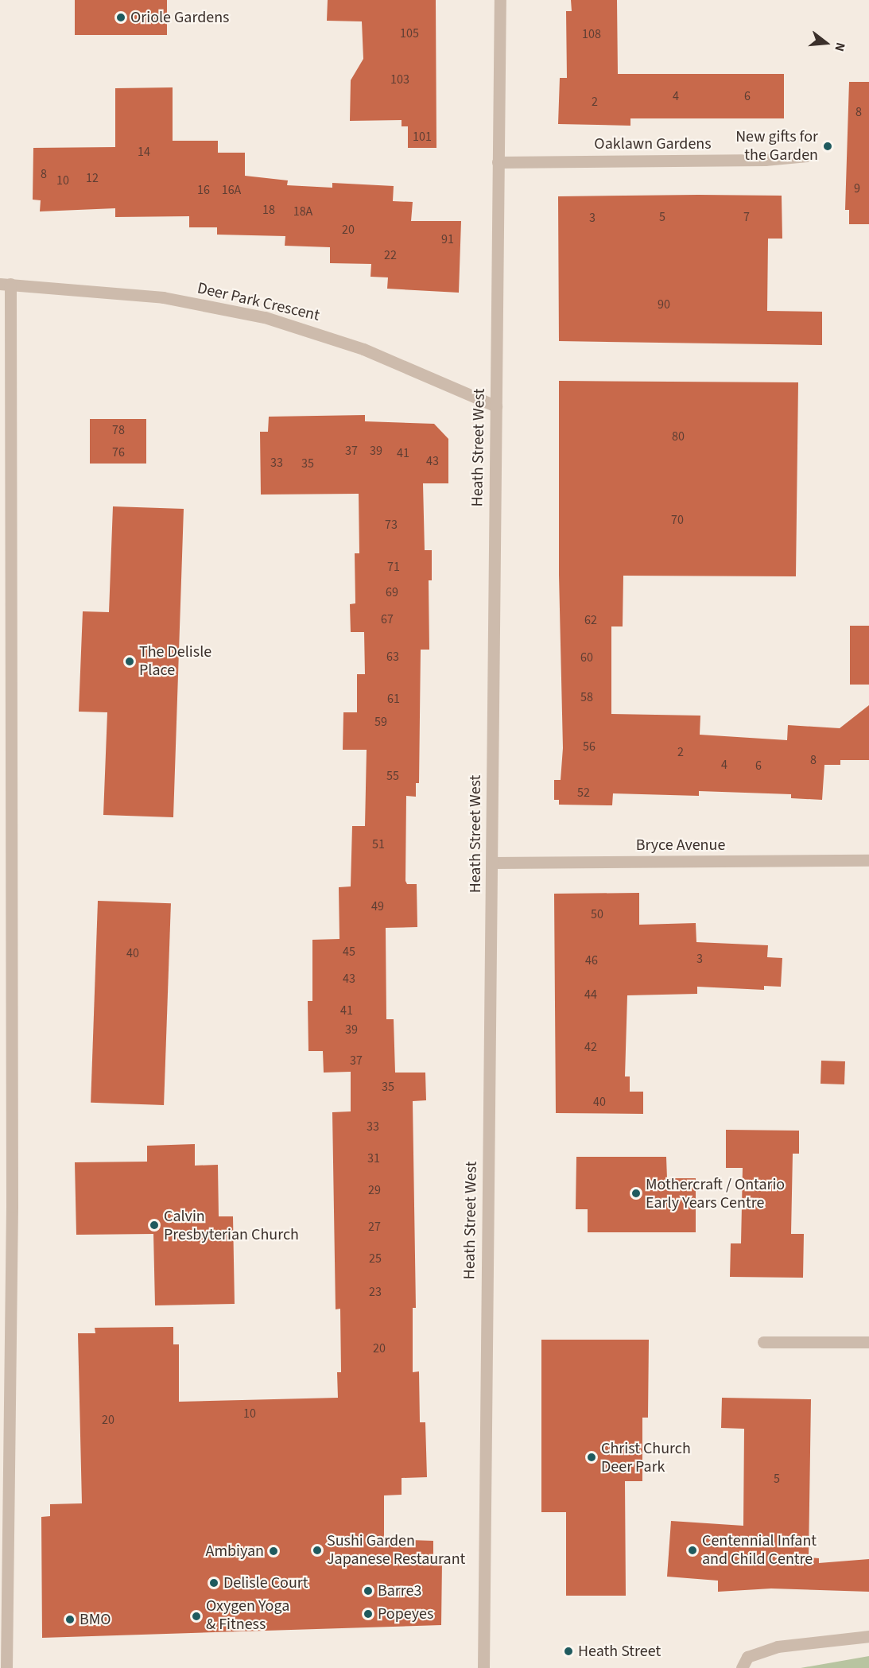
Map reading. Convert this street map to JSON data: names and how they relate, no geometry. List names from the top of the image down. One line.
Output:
{"streets":{"street":["Oaklawn Gardens","Deer Park Crescent","Heath Street West","Bryce Avenue"]},"crossings":[["Oaklawn Gardens","Heath Street West"],["Deer Park Crescent","Heath Street West"],["Heath Street West","Bryce Avenue"]],"places":["Oriole Gardens","New gifts for the Garden","The Delisle Place","Mothercraft / Ontario Early Years Centre","Calvin Presbyterian Church","Christ Church Deer Park","Sushi Garden Japanese Restaurant","Centennial Infant and Child Centre","Ambiyan","Delisle Court","Barre3","Popeyes","Oxygen Yoga & Fitness","BMO","Heath Street"],"house_numbers":["105","108","103","4","6","2","8","101","14","8","12","10","9","16","16A","18","18A","5","7","3","20","91","22","90","78","80","37","39","76","41","43","33","35","70","73","71","69","67","62","63","60","58","61","59","56","2","8","4","6","55","52","51","49","50","45","40","3","46","43","44","41","39","42","37","35","40","33","31","29","27","25","23","20","10","20","5"],"north":"right"}
